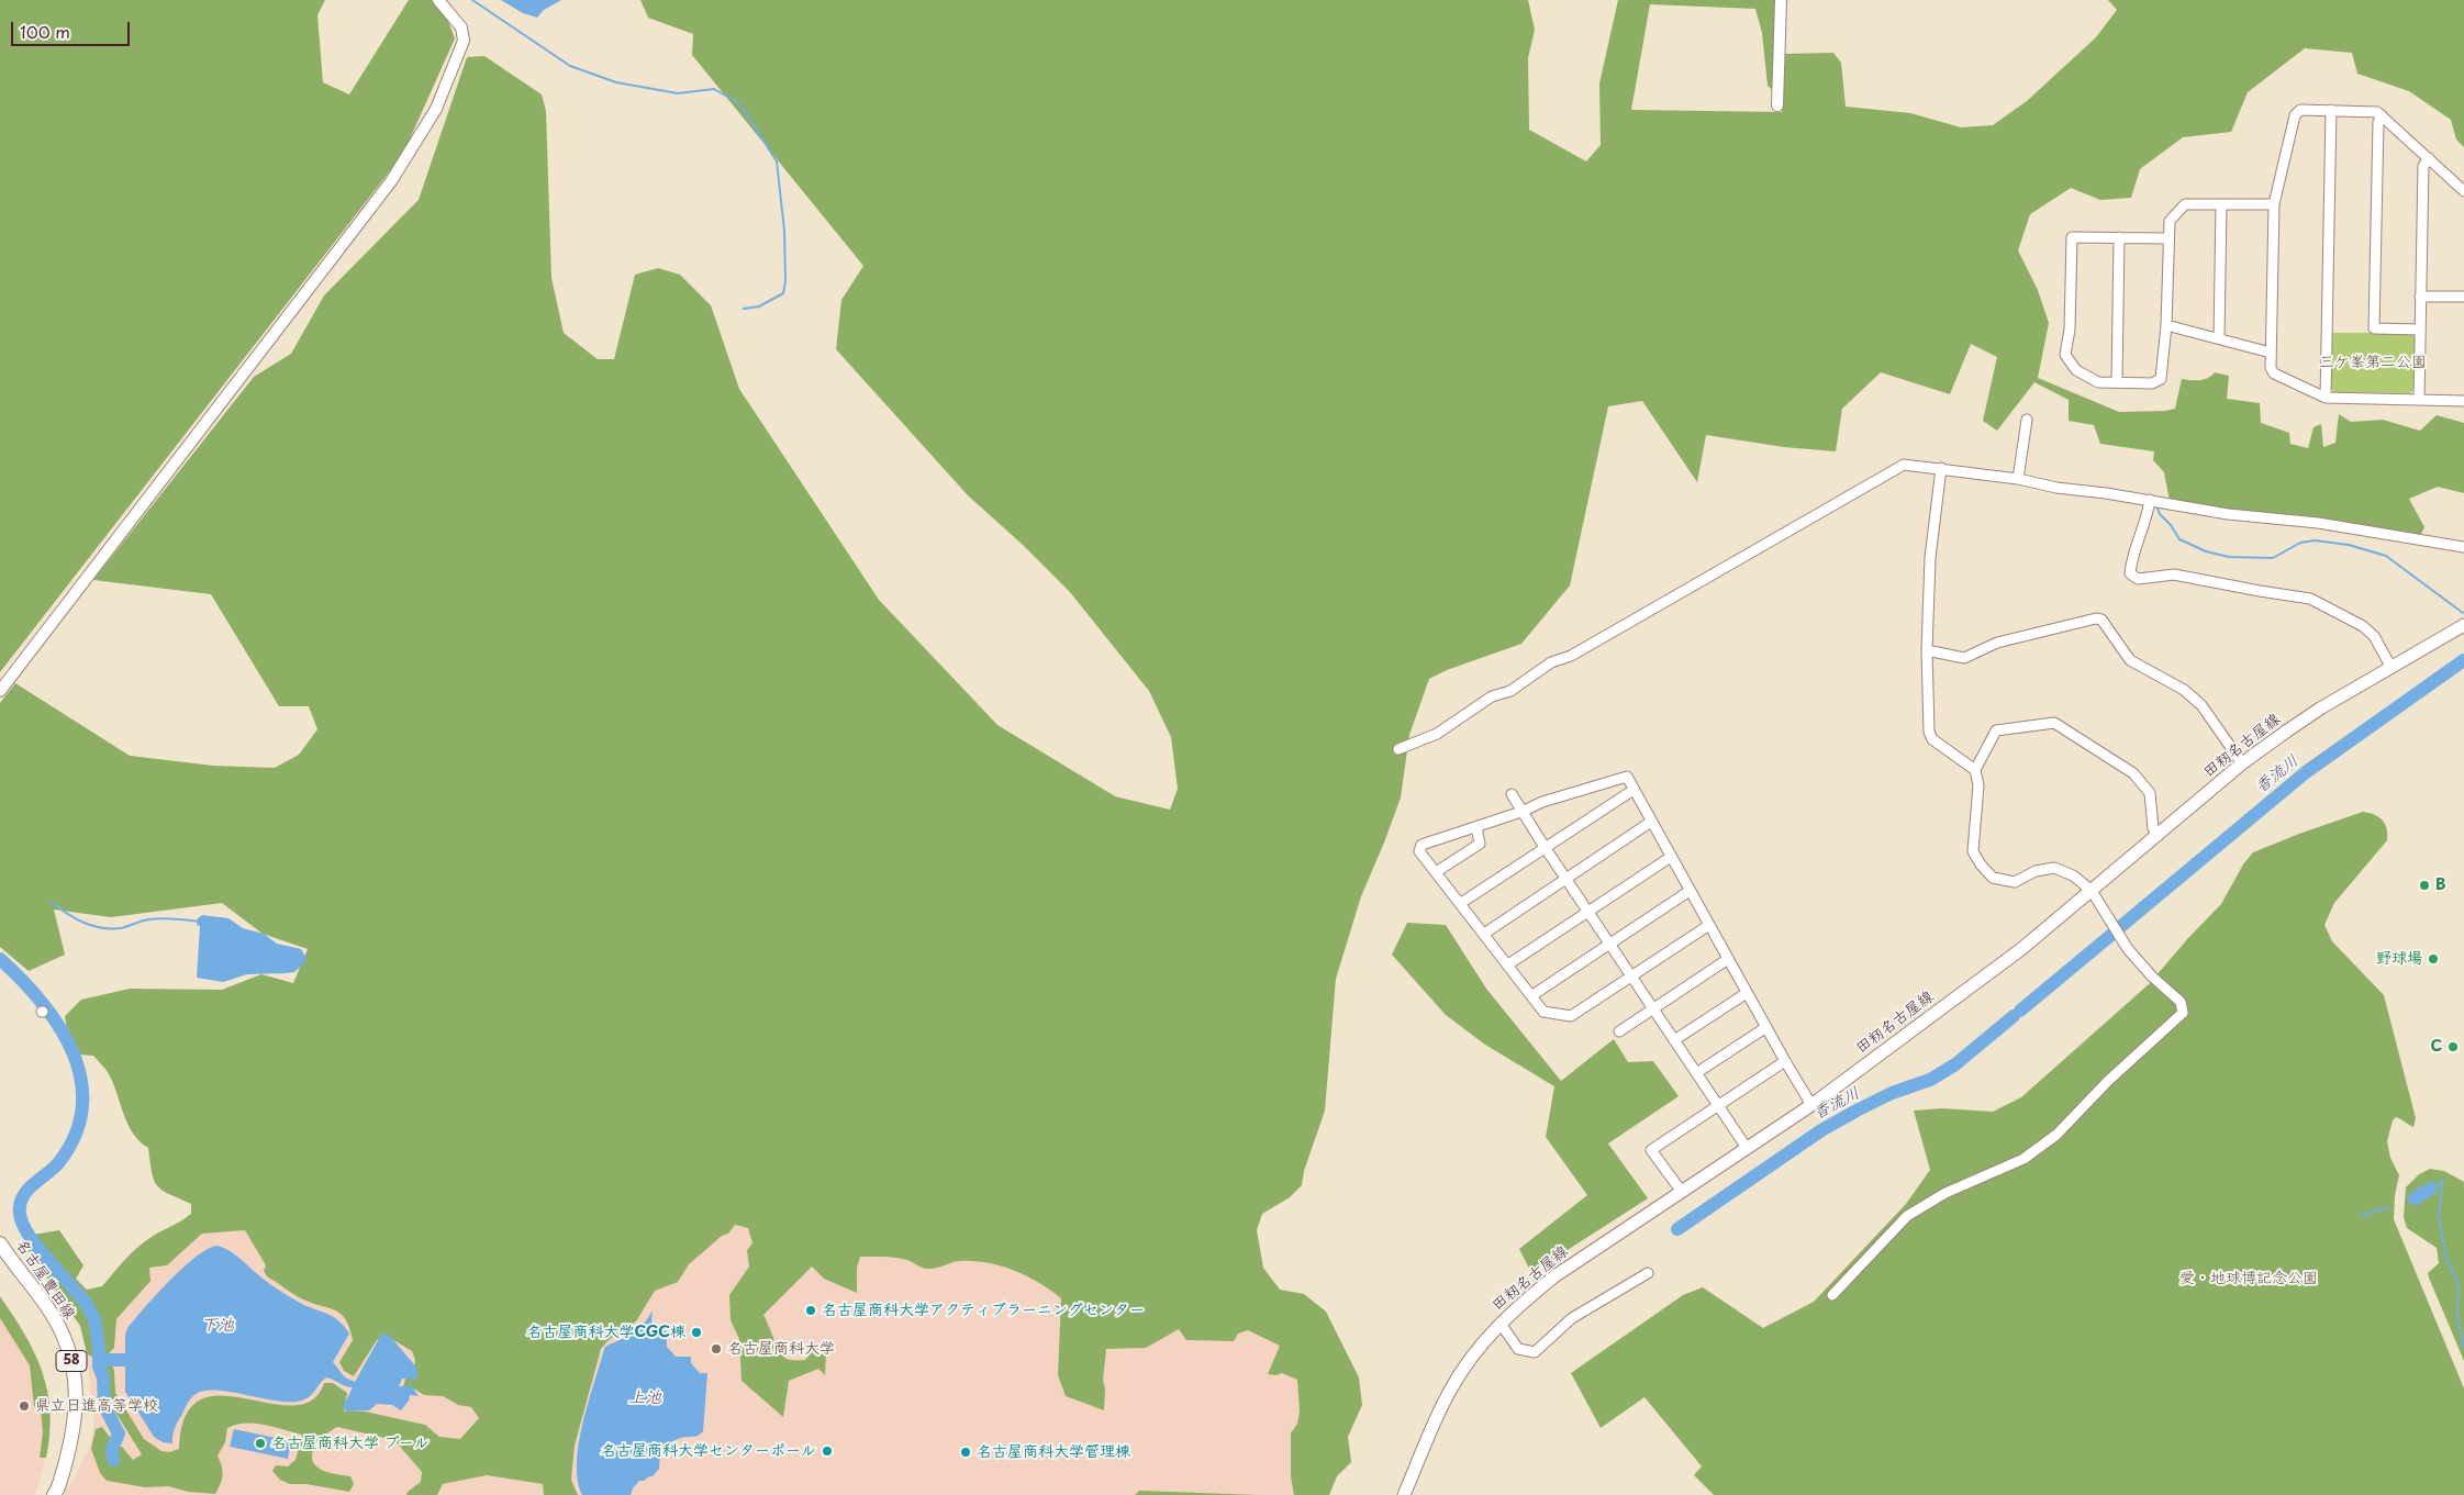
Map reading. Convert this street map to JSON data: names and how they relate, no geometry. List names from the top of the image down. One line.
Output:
{"streets":{"main road":["田籾名古屋線","名古屋豊田線","58"]},"water":["香流川","下池","上池"],"parks":["三ケ峯第二公園","愛・地球博記念公園"],"places":["B","野球場","C","名古屋商科大学アクティブラーニングセンター","名古屋商科大学CGC棟","名古屋商科大学","県立日進高等学校","名古屋商科大学 プール","名古屋商科大学センターポール","名古屋商科大学管理棟"],"scale_bar":"100 m"}
